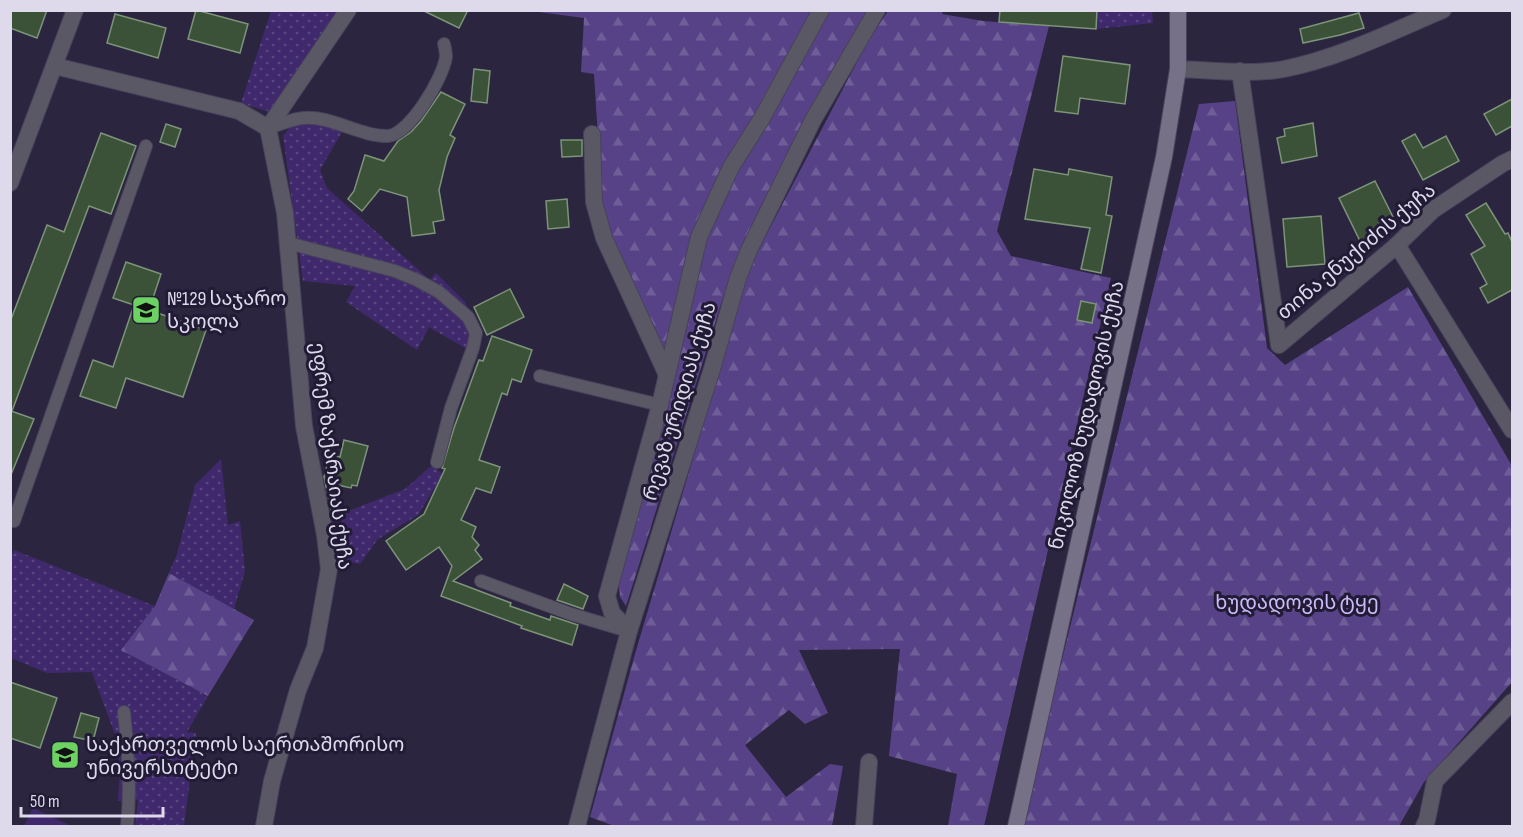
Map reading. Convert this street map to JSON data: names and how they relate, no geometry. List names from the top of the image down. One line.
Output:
{"streets":{"main road":["ნიკოლოზ ხუდადოვის ქუჩა"],"street":["თინა ენუქიძის ქუჩა","რევაზ ურიდიას ქუჩა","ეფრემ ზაქარაიას ქუჩა"]},"parks":["ხუდადოვის ტყე"],"places":{"school or university":["№129 საჯარო სკოლა","საქართველოს საერთაშორისო უნივერსიტეტი"]},"scale_bar":"50 m"}
